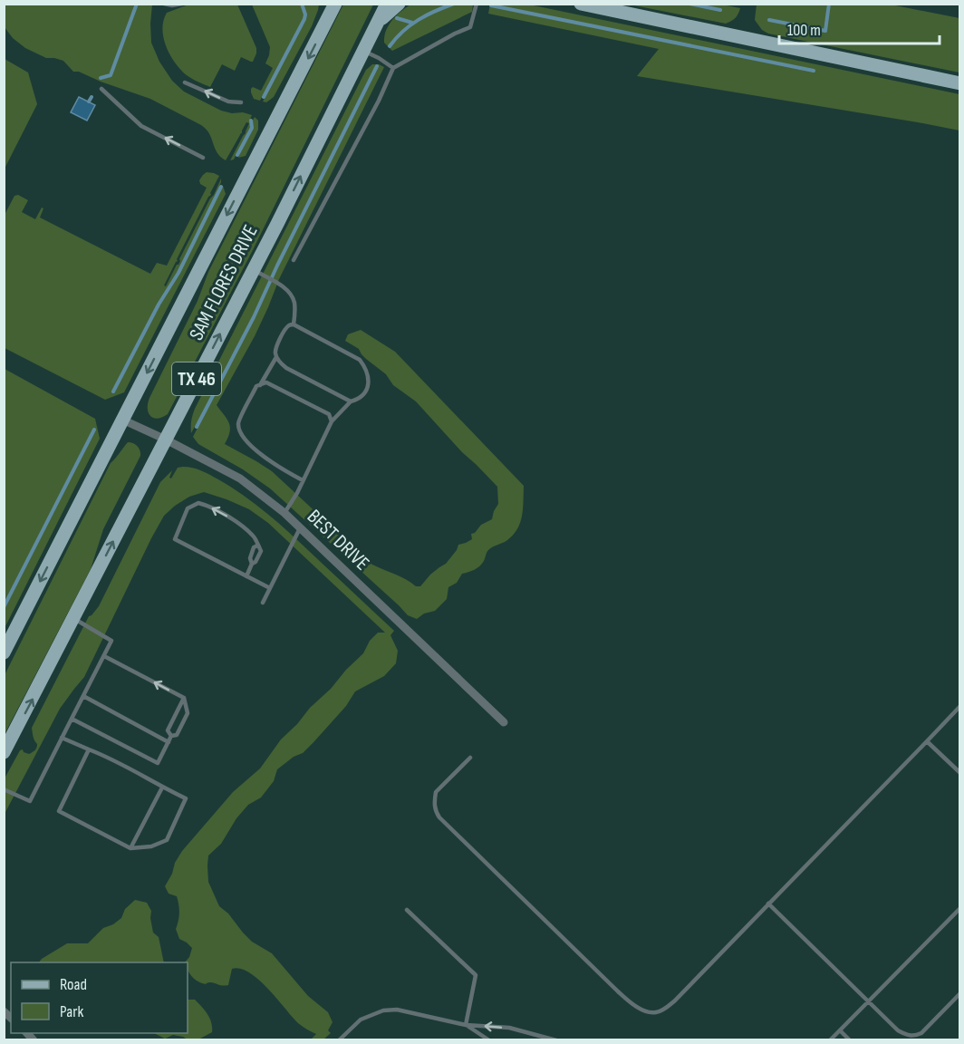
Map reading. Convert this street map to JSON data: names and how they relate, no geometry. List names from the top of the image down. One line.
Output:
{"streets":{"main road":["SAM FLORES DRIVE","TX 46"],"street":["BEST DRIVE"]},"crossings":[["SAM FLORES DRIVE","BEST DRIVE"]],"legend":["Road","Park"],"scale_bar":"100 m"}
